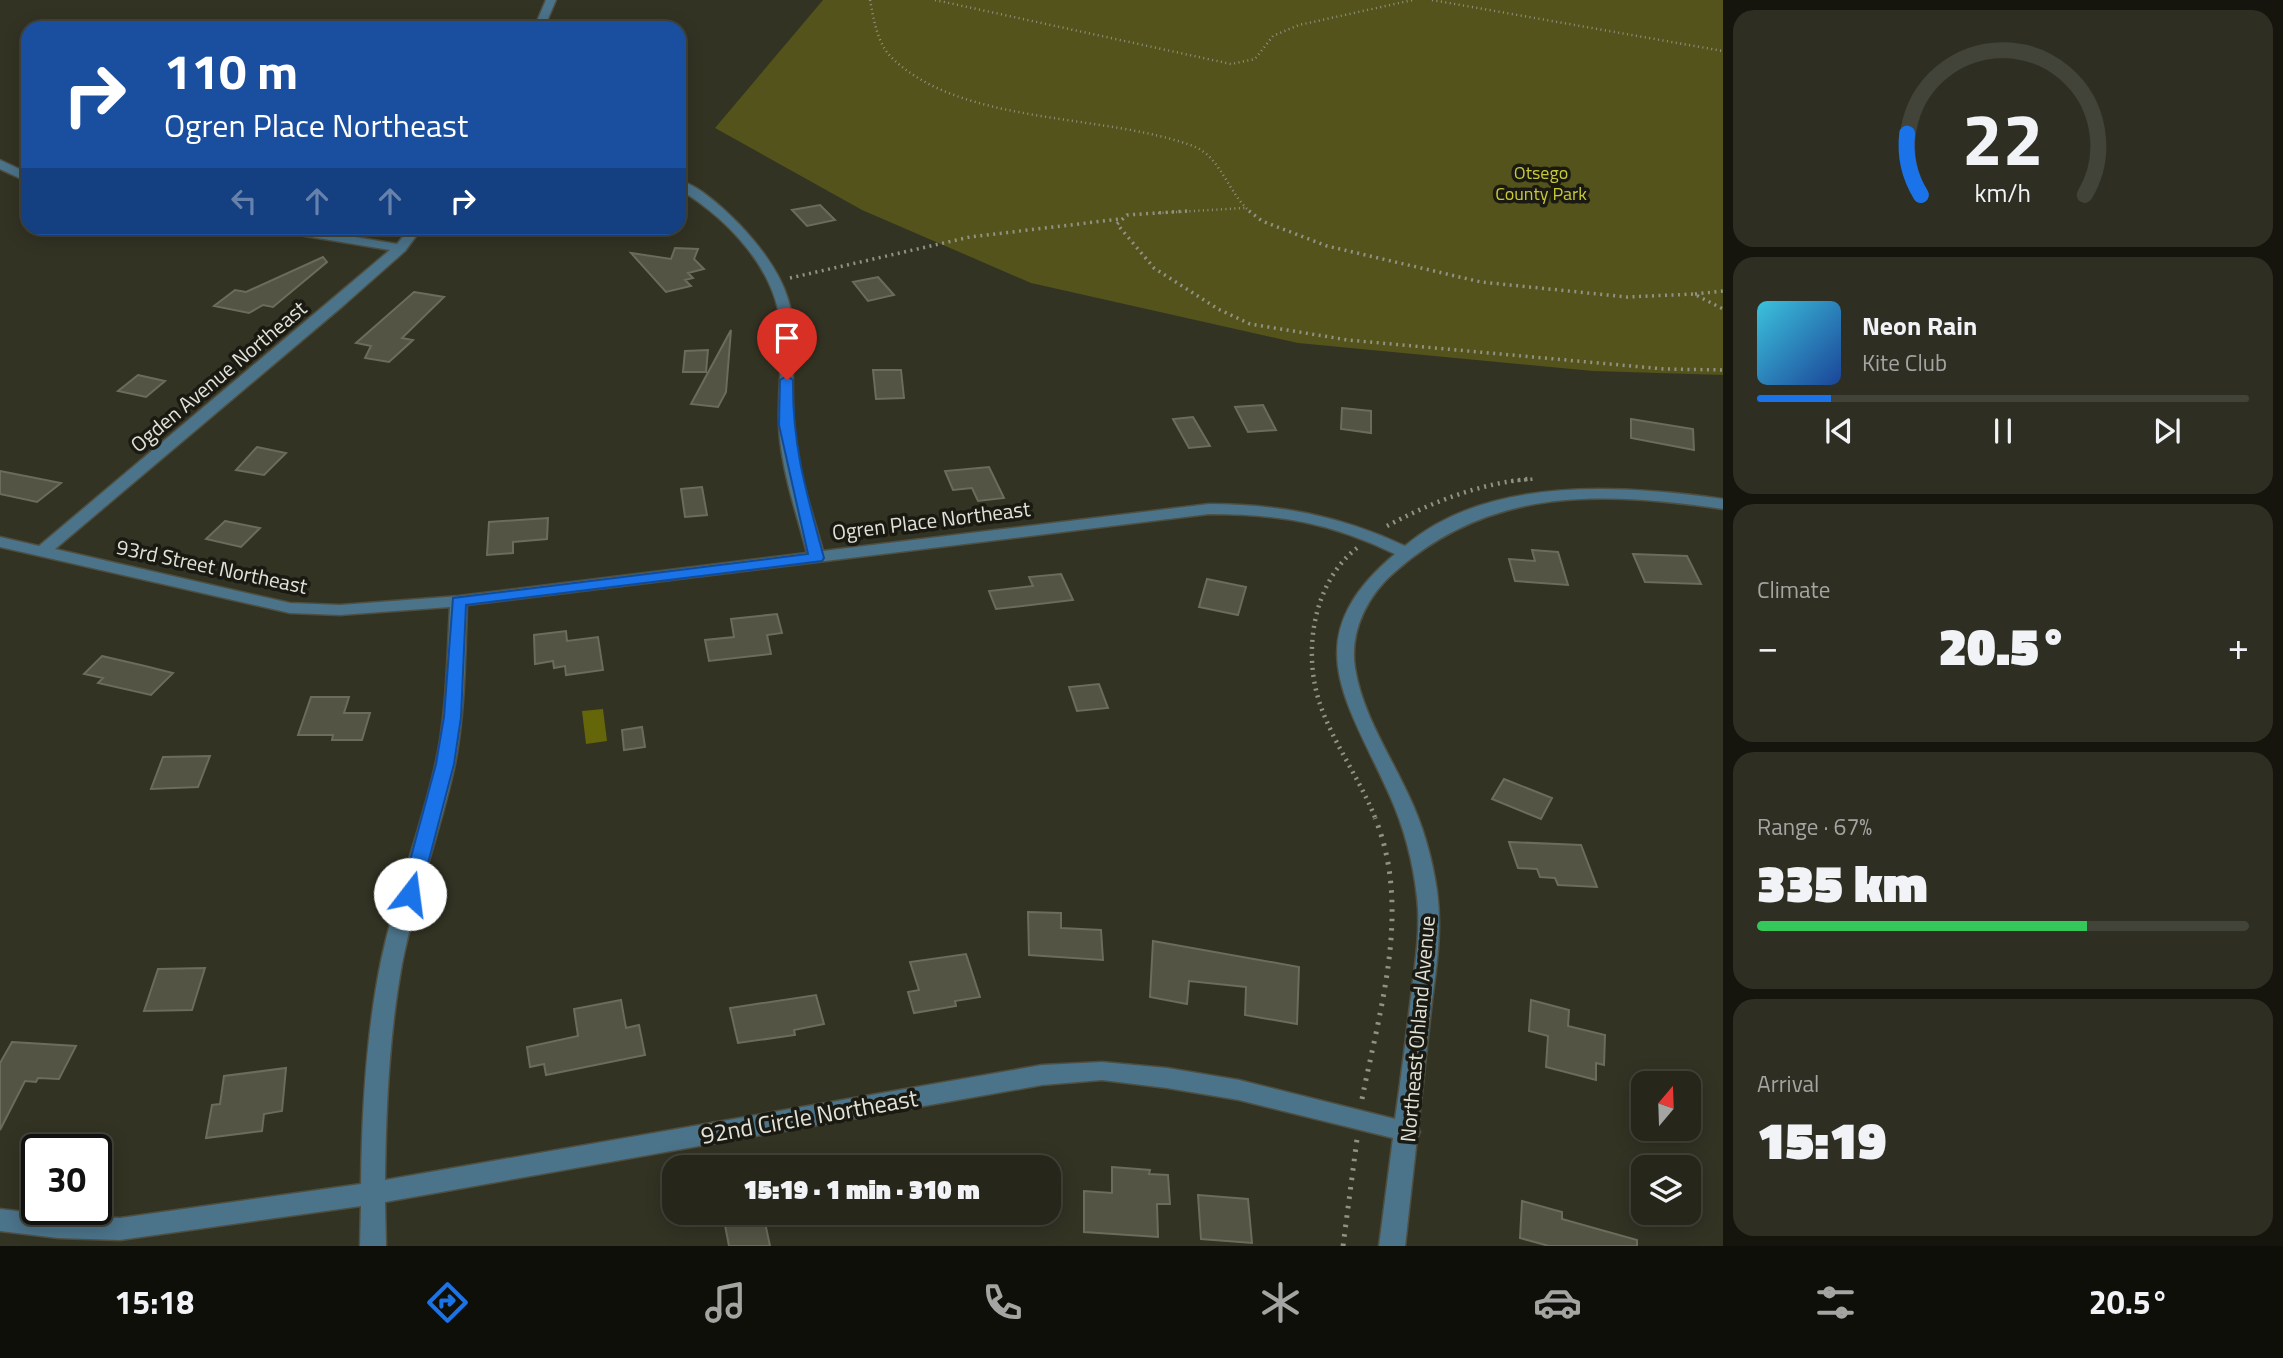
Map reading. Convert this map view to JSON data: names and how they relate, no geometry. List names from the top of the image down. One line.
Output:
{"streets":{"street":["Ogden Avenue Northeast","Ogren Place Northeast","93rd Street Northeast","Northeast Ohland Avenue","92nd Circle Northeast"]},"crossings":[["Ogden Avenue Northeast","93rd Street Northeast"],["Ogren Place Northeast","93rd Street Northeast"],["Ogren Place Northeast","Northeast Ohland Avenue"],["Northeast Ohland Avenue","92nd Circle Northeast"]],"parks":["Otsego County Park"],"north":"top","page":{"turn":["110 m","Ogren Place Northeast"],"song":["Neon Rain","Kite Club"],"tile":["Climate",["Range · 67%","335 km"],["Arrival","15:19"]],"heat":["−","20.5°","+"],"limit":"30","trip":"15:19 · 1 min · 310 m","tabs":["15:18","20.5°"],"gauge":["22","km/h"]}}
